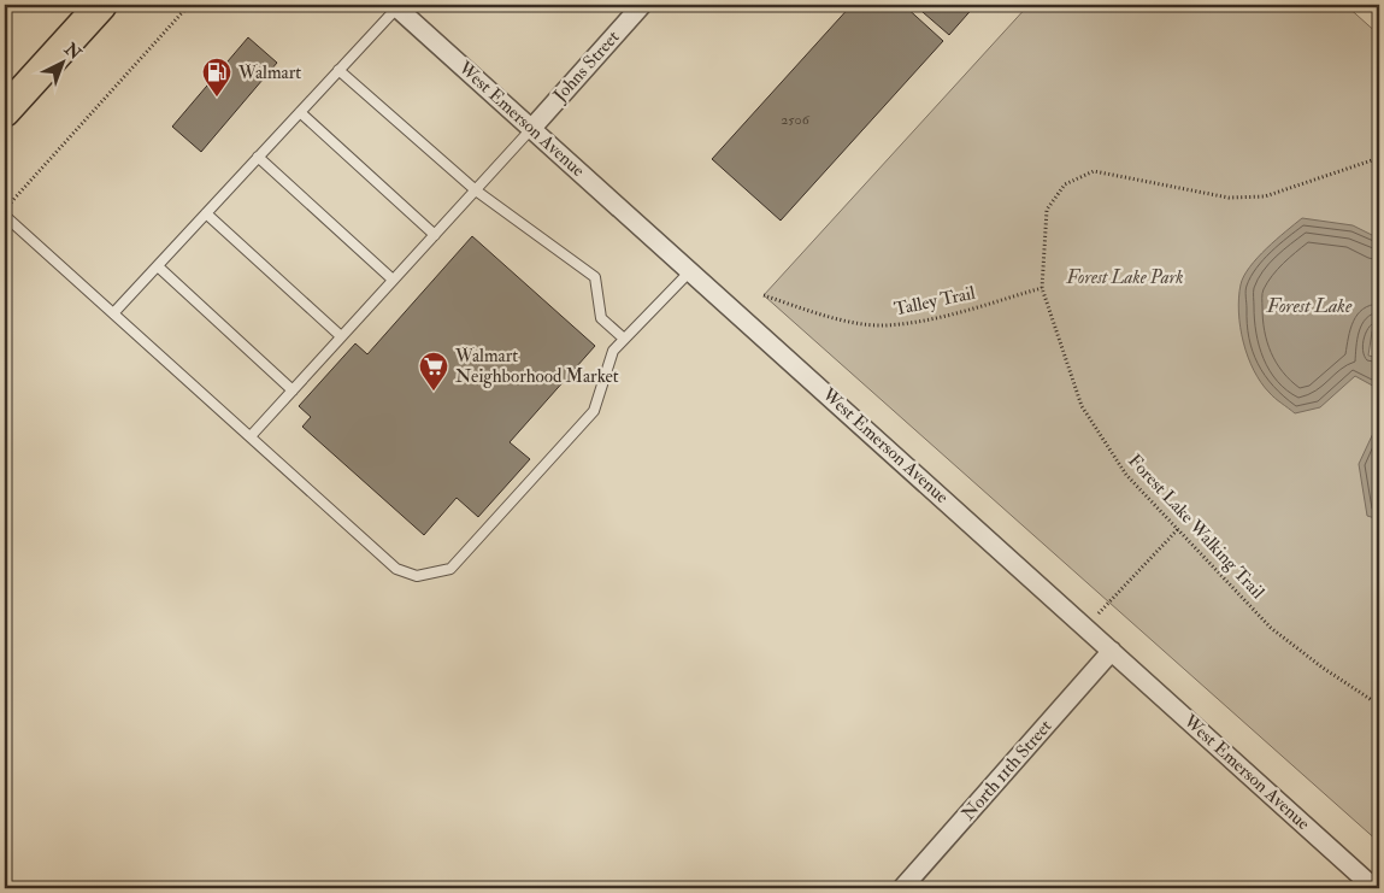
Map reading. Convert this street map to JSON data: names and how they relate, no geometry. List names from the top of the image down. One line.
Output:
{"streets":{"street":["Johns Street","West Emerson Avenue","North 11th Street"],"path":["Talley Trail","Forest Lake Walking Trail"]},"crossings":[["Johns Street","West Emerson Avenue"],["West Emerson Avenue","North 11th Street"],["Talley Trail","Forest Lake Walking Trail"]],"water":["Forest Lake"],"parks":["Forest Lake Park"],"places":{"fuel station":["Walmart"],"supermarket":["Walmart Neighborhood Market"]},"house_numbers":["2506"],"north":"top right"}
